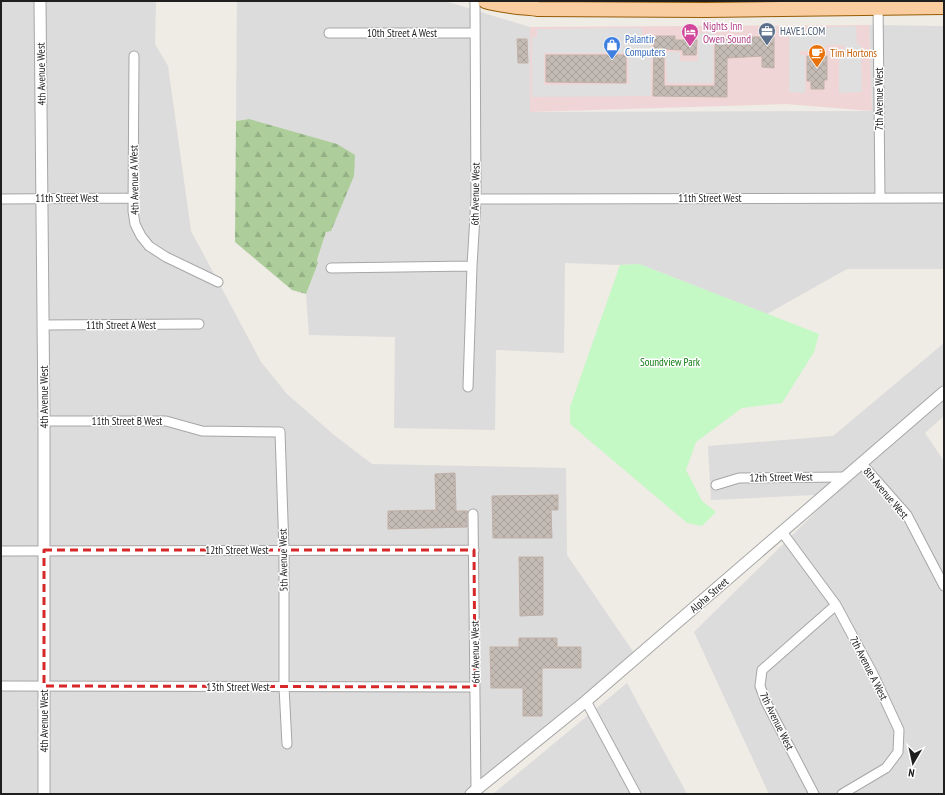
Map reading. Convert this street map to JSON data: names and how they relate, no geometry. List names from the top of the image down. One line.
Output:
{"streets":{"street":["10th Street A West","4th Avenue West","7th Avenue West","4th Avenue A West","6th Avenue West","11th Street West","11th Street A West","11th Street B West","12th Street West","8th Avenue West","5th Avenue West","Alpha Street","7th Avenue A West","13th Street West"]},"crossings":[["10th Street A West","6th Avenue West"],["4th Avenue West","11th Street West"],["4th Avenue West","11th Street A West"],["4th Avenue West","11th Street B West"],["4th Avenue West","12th Street West"],["4th Avenue West","13th Street West"],["7th Avenue West","11th Street West"],["7th Avenue West","7th Avenue A West"],["4th Avenue A West","11th Street West"],["6th Avenue West","11th Street West"],["6th Avenue West","12th Street West"],["6th Avenue West","Alpha Street"],["6th Avenue West","13th Street West"],["11th Street B West","5th Avenue West"],["12th Street West","5th Avenue West"],["12th Street West","Alpha Street"],["8th Avenue West","Alpha Street"],["5th Avenue West","13th Street West"],["Alpha Street","7th Avenue A West"]],"parks":["Soundview Park"],"places":{"office":["HAVE1.COM"],"hotel":["Nights Inn Owen Sound"],"shop":["Palantir Computers"],"cafe":["Tim Hortons"]},"north":"bottom"}
